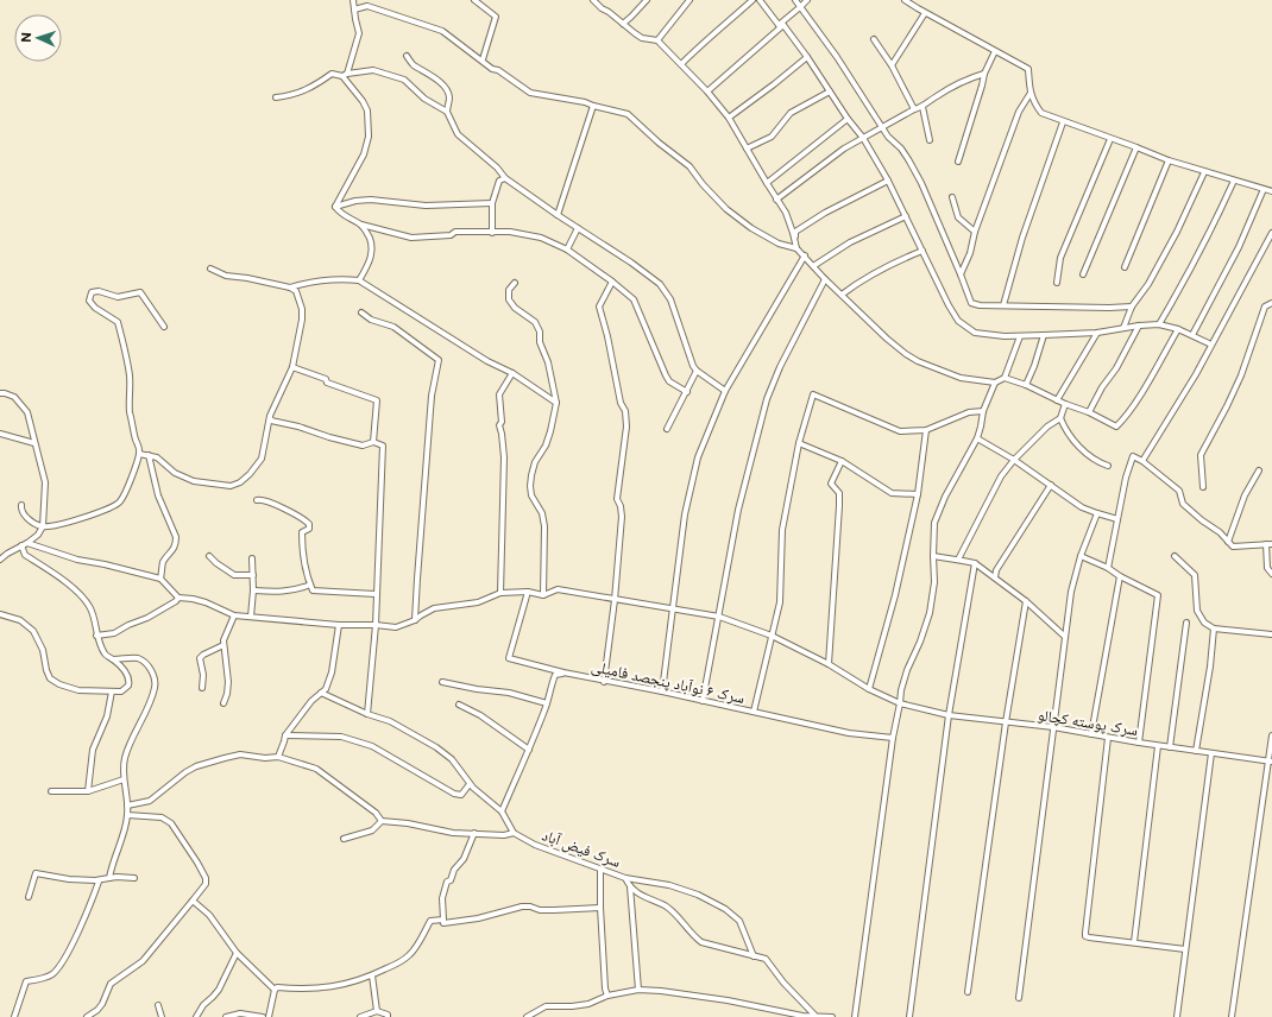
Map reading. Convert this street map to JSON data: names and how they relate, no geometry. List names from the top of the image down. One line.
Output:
{"streets":{"street":["سرک ۶ نوآباد پنجصد فامیلی","سرک پوسته کچالو","سرک فيض آباد"]},"north":"left"}
